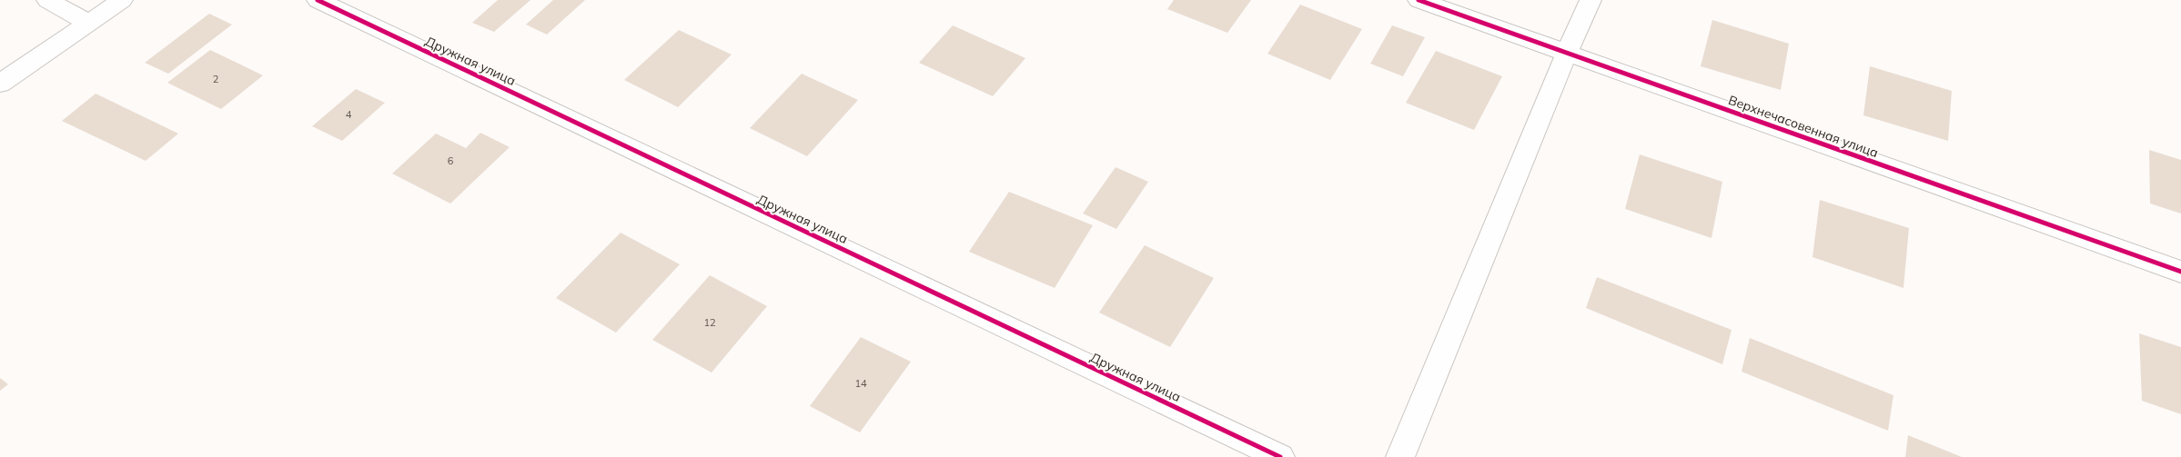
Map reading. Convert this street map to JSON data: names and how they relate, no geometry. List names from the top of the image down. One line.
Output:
{"streets":{"street":["Дружная улица","Верхнечасовенная улица"]},"house_numbers":["2","4","6","12","14"]}
